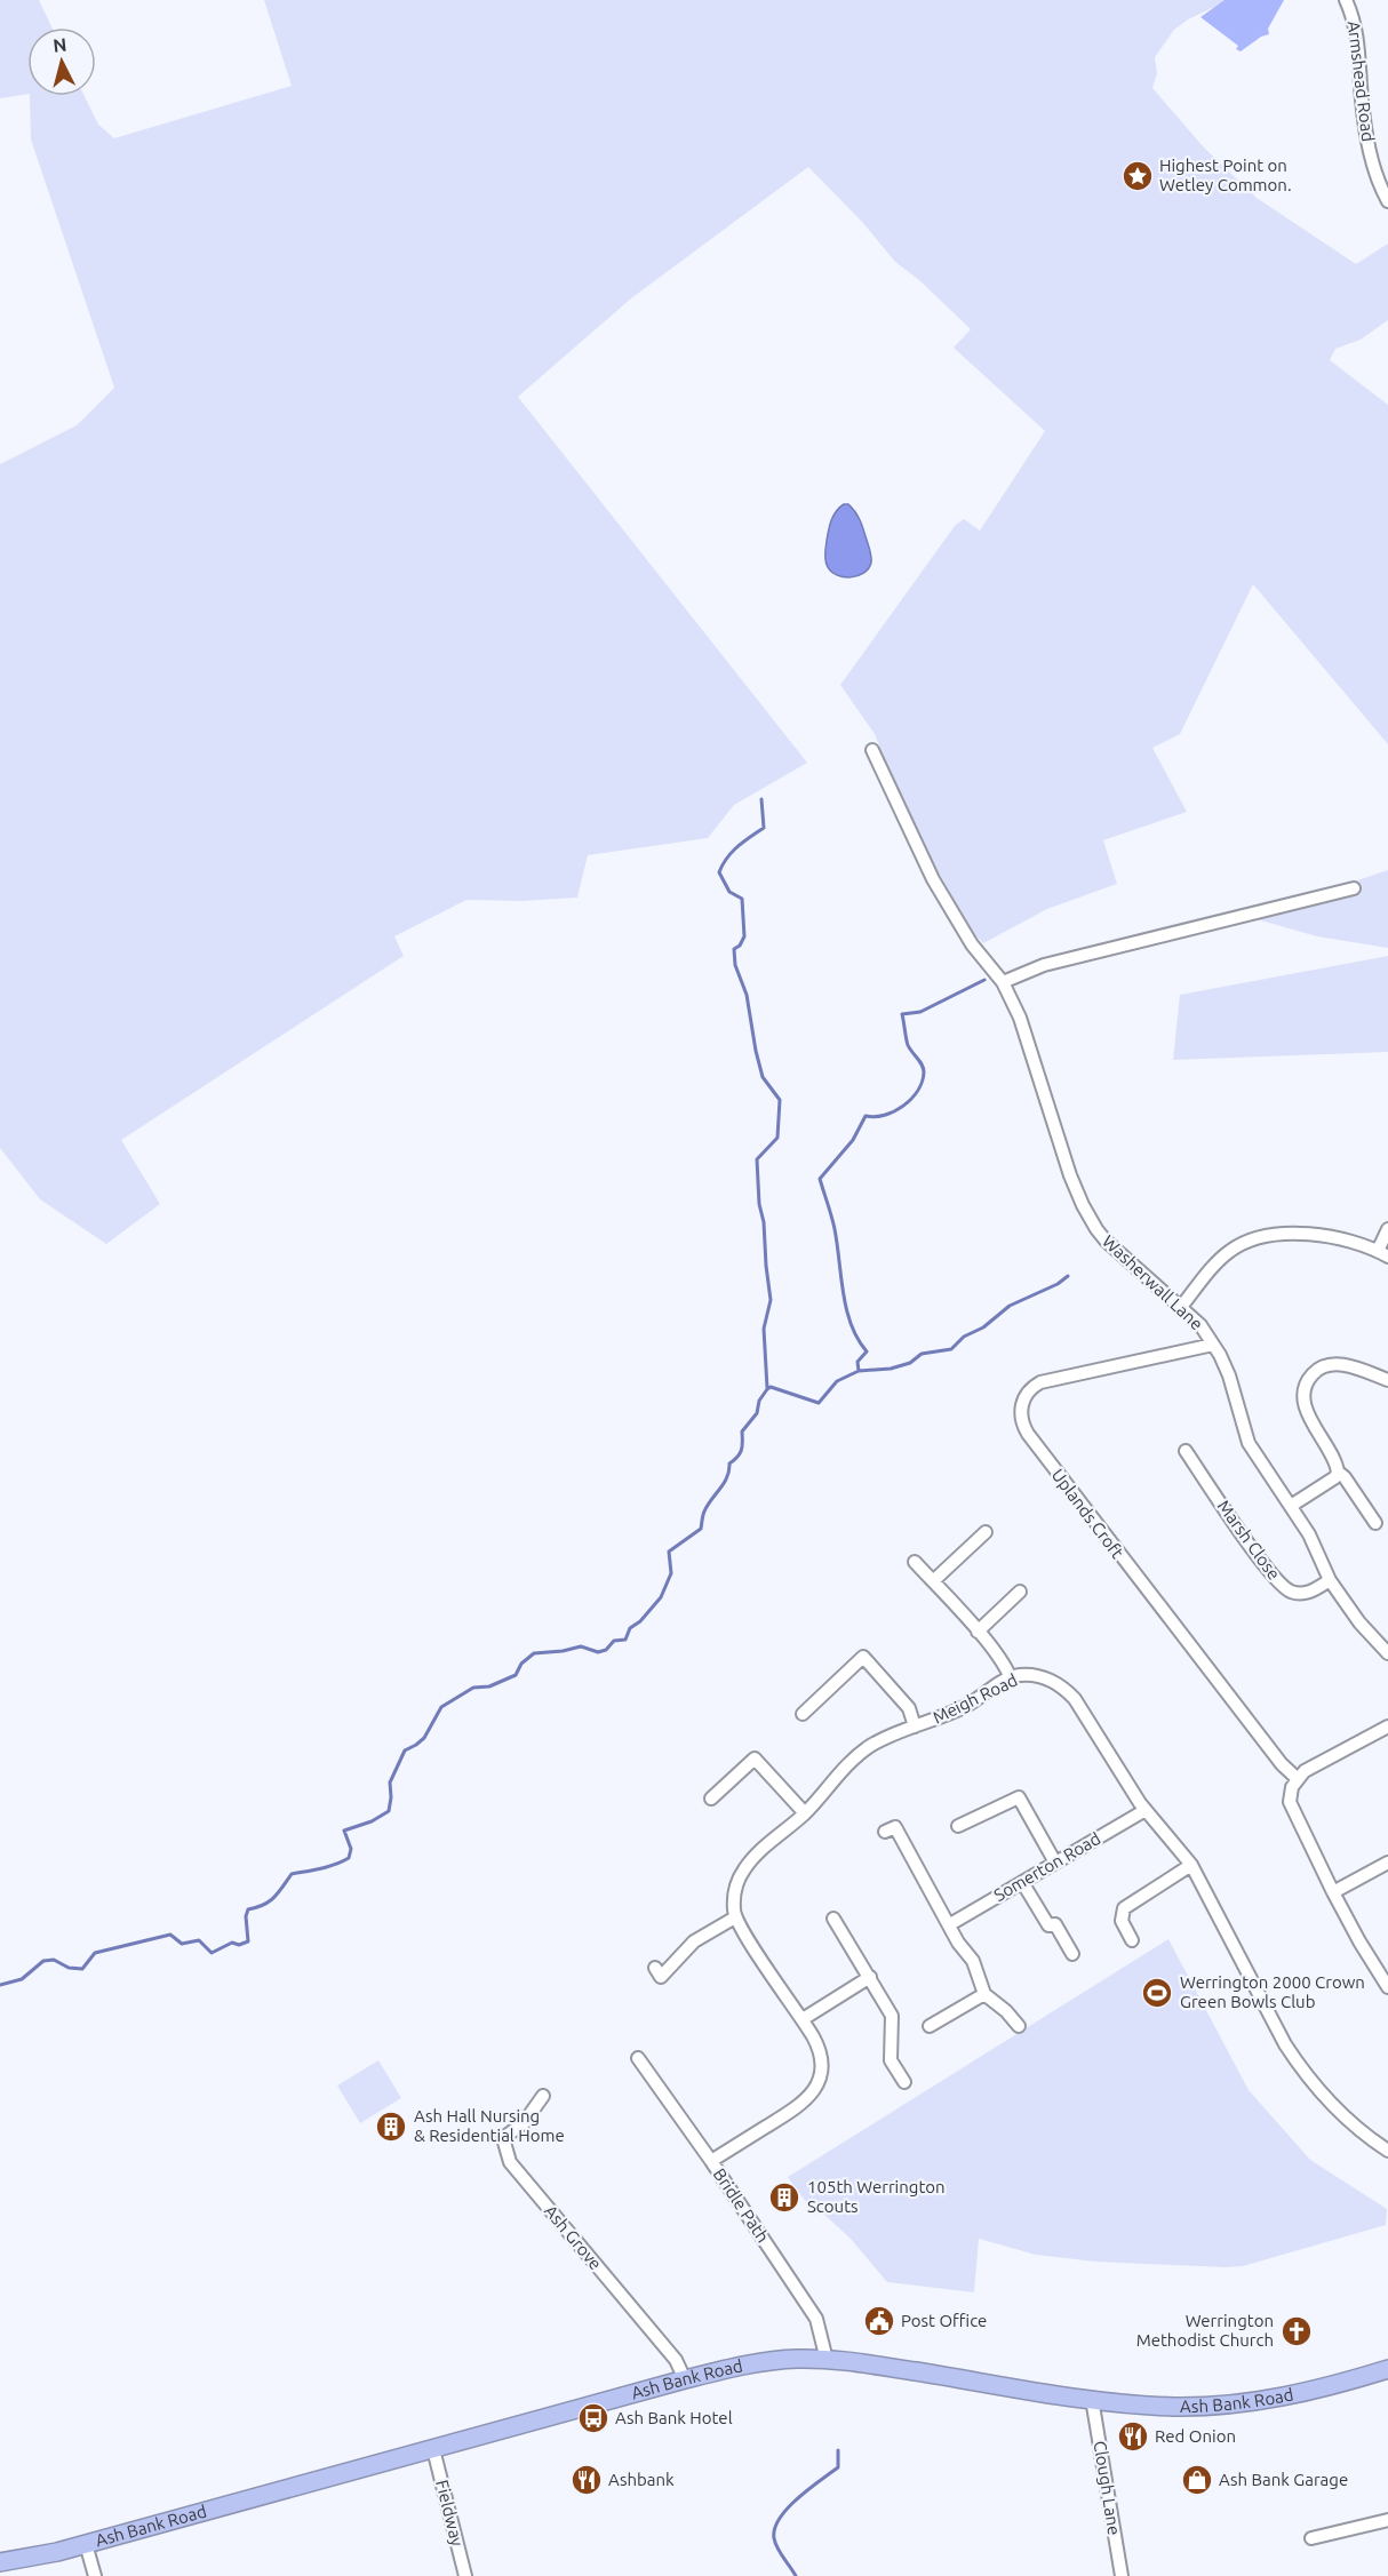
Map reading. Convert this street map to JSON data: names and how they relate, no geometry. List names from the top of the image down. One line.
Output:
{"streets":{"highway":["Ash Bank Road"],"street":["Armshead Road","Washerwall Lane","Uplands Croft","Marsh Close","Meigh Road","Somerton Road","Bridle Path","Ash Grove","Clough Lane","Fieldway"]},"crossings":[["Washerwall Lane","Uplands Croft"],["Washerwall Lane","Marsh Close"],["Meigh Road","Somerton Road"],["Bridle Path","Ash Bank Road"],["Ash Grove","Ash Bank Road"],["Ash Bank Road","Clough Lane"],["Ash Bank Road","Fieldway"]],"places":{"place":["Highest Point on Wetley Common."],"sports":["Werrington 2000 Crown Green Bowls Club"],"building":["Ash Hall Nursing & Residential Home","105th Werrington Scouts"],"public building":["Post Office"],"church":["Werrington Methodist Church"],"bus stop":["Ash Bank Hotel"],"restaurant":["Red Onion","Ashbank"],"shop":["Ash Bank Garage"]},"north":"top"}
